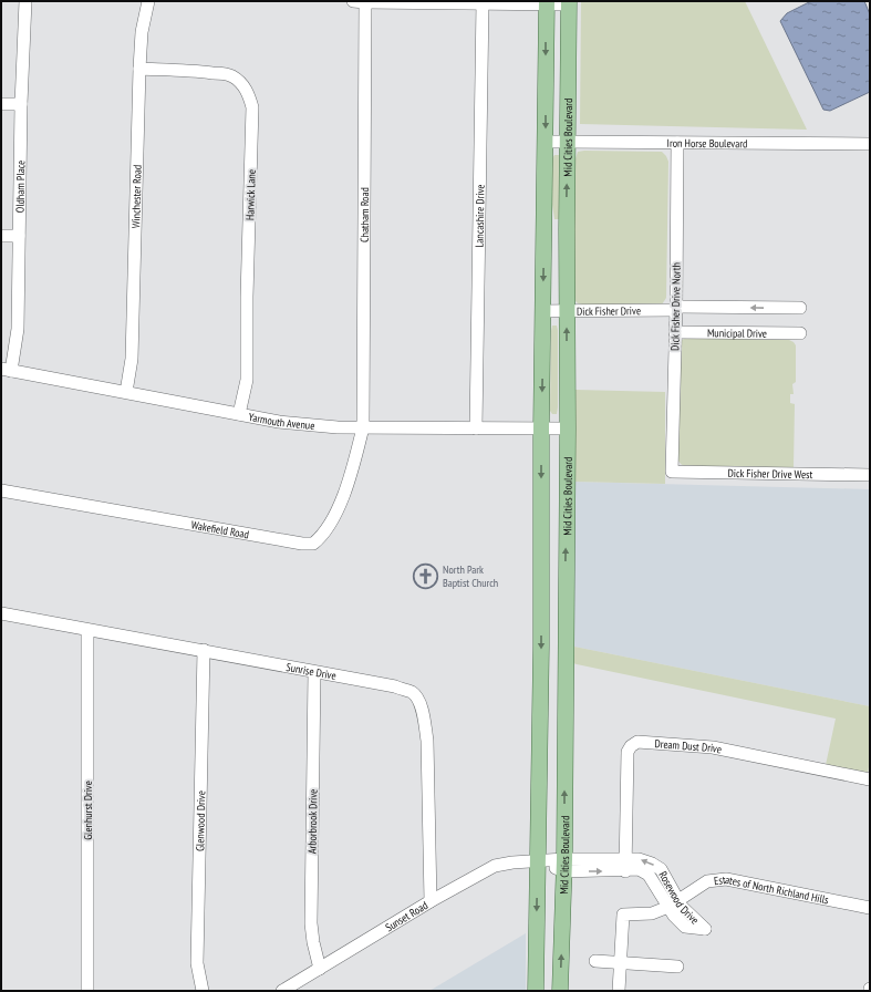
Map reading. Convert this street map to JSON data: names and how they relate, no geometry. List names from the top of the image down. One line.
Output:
{"streets":{"main road":["Mid Cities Boulevard"],"street":["Iron Horse Boulevard","Oldham Place","Harwick Lane","Winchester Road","Chatham Road","Lancashire Drive","Dick Fisher Drive North","Dick Fisher Drive","Municipal Drive","Yarmouth Avenue","Dick Fisher Drive West","Wakefield Road","Sunrise Drive","Dream Dust Drive","Glenhurst Drive","Glenwood Drive","Arborbrook Drive","Estates of North Richland Hills","Rosewood Drive","Sunset Road"]},"crossings":[["Mid Cities Boulevard","Iron Horse Boulevard"],["Mid Cities Boulevard","Dick Fisher Drive"],["Mid Cities Boulevard","Yarmouth Avenue"],["Mid Cities Boulevard","Rosewood Drive"],["Mid Cities Boulevard","Sunset Road"],["Iron Horse Boulevard","Dick Fisher Drive North"],["Oldham Place","Yarmouth Avenue"],["Harwick Lane","Winchester Road"],["Harwick Lane","Yarmouth Avenue"],["Winchester Road","Yarmouth Avenue"],["Chatham Road","Yarmouth Avenue"],["Chatham Road","Wakefield Road"],["Lancashire Drive","Yarmouth Avenue"],["Dick Fisher Drive North","Dick Fisher Drive"],["Dick Fisher Drive North","Municipal Drive"],["Dick Fisher Drive North","Dick Fisher Drive West"],["Yarmouth Avenue","Wakefield Road"],["Sunrise Drive","Glenhurst Drive"],["Sunrise Drive","Glenwood Drive"],["Sunrise Drive","Arborbrook Drive"],["Sunrise Drive","Sunset Road"],["Dream Dust Drive","Rosewood Drive"],["Arborbrook Drive","Sunset Road"],["Estates of North Richland Hills","Rosewood Drive"],["Rosewood Drive","Sunset Road"]],"places":{"church":["North Park Baptist Church"]}}
